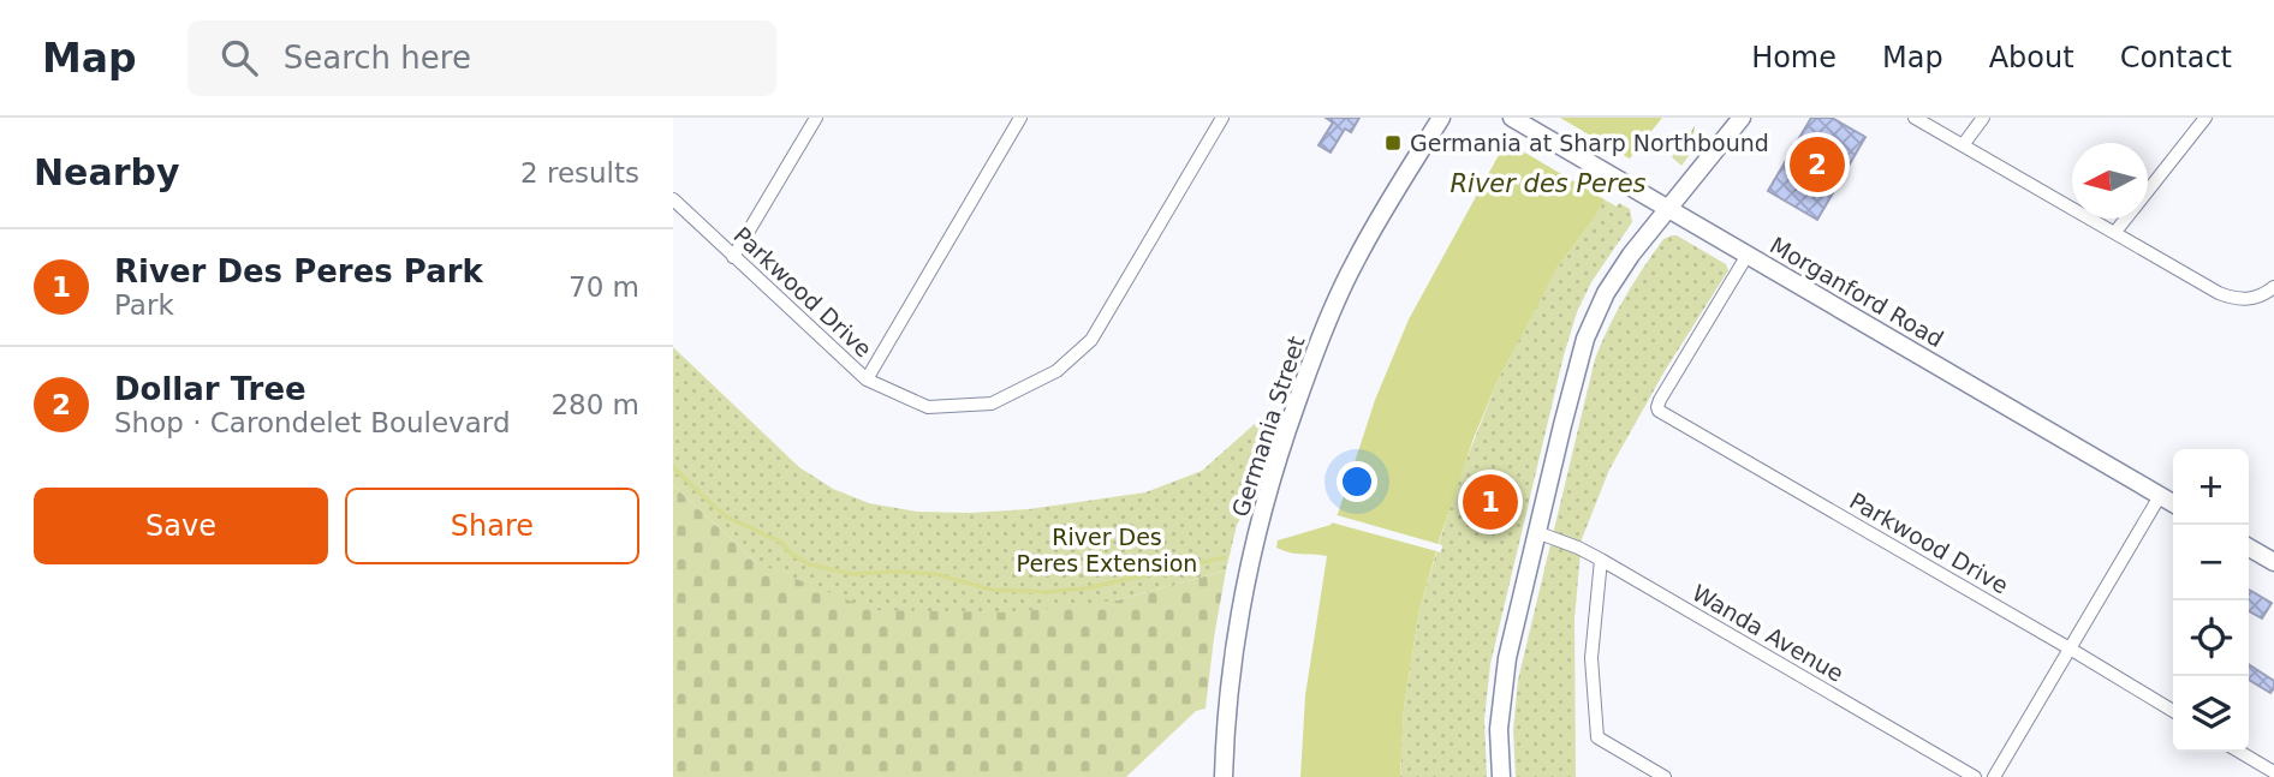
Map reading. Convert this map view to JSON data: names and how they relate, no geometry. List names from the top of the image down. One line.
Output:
{"streets":{"main road":["Morganford Road","Germania Street"],"street":["Parkwood Drive","Wanda Avenue"]},"crossings":[["Parkwood Drive","Morganford Road"]],"water":["River des Peres"],"parks":["River Des Peres Extension"],"places":{"transit":["Germania at Sharp Northbound"]},"north":"left","page":{"header":"Map","search":"Search here","nav":["Home","Map","About","Contact"],"heading":["Nearby","2 results"],"pins":["2","1"],"list":[{"mark":"1","name":"River Des Peres Park","note":"Park","value":"70 m"},{"mark":"2","name":"Dollar Tree","note":"Shop · Carondelet Boulevard","value":"280 m"}],"map_buttons":["+","−"],"buttons":["Save","Share"]}}
